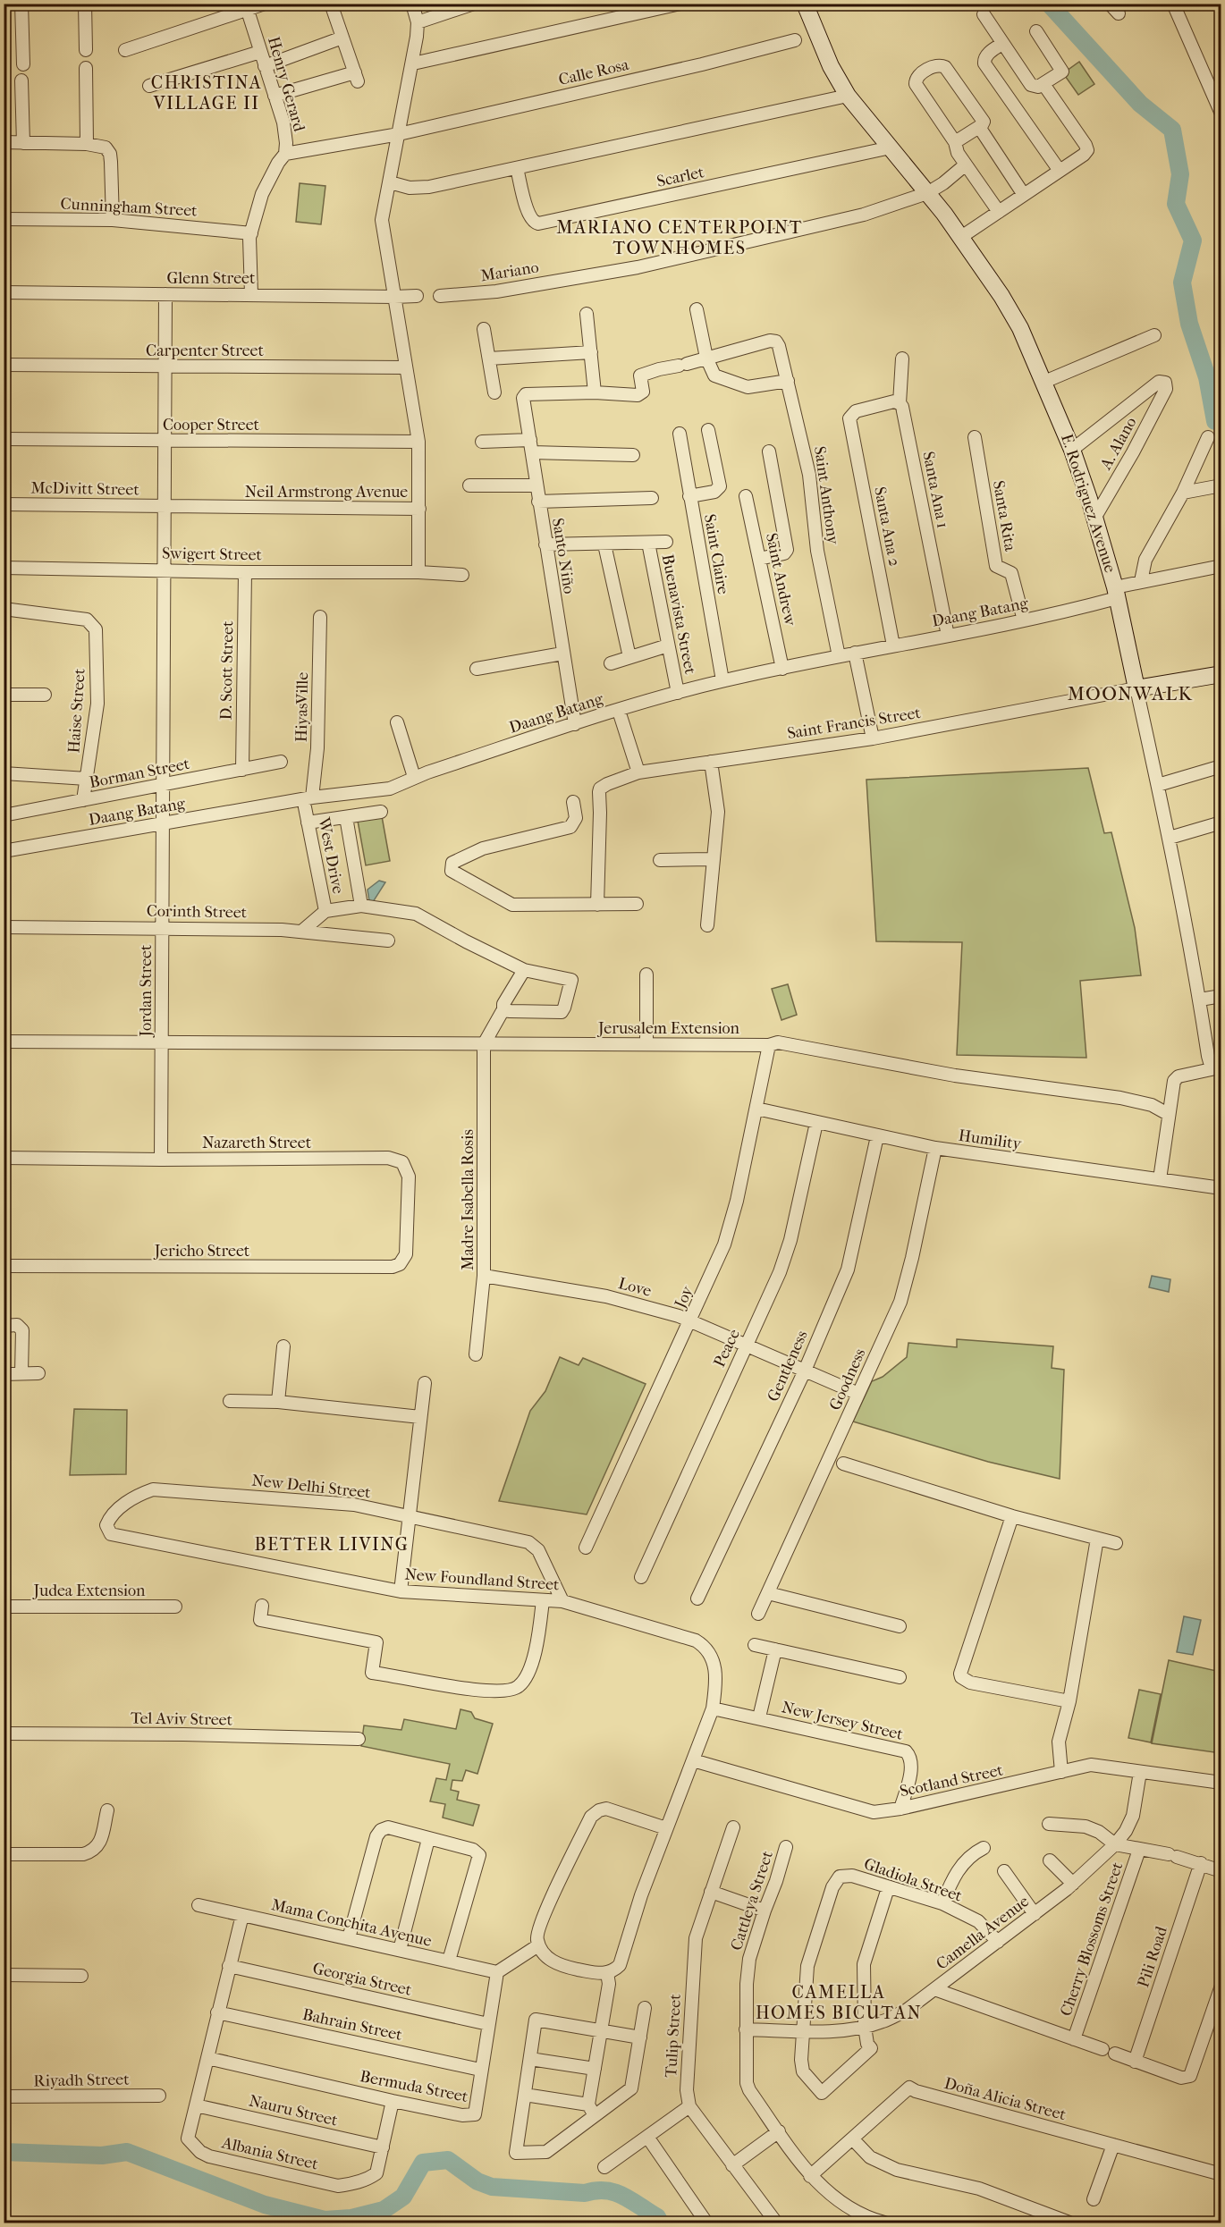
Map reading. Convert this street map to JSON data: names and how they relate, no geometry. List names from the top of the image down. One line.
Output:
{"streets":{"main road":["E. Rodriguez Avenue"],"street":["Calle Rosa","Henry Gerard","Scarlet","Cunningham Street","Mariano","Glenn Street","Carpenter Street","Cooper Street","A. Alano","McDivitt Street","Santa Ana 1","Neil Armstrong Avenue","Saint Anthony","Santa Rita","Santa Ana 2","Swigert Street","Saint Claire","Santo Niño","Saint Andrew","Daang Batang","Buenavista Street","D. Scott Street","HiyasVille","Haise Street","Saint Francis Street","Borman Street","West Drive","Corinth Street","Jordan Street","Jerusalem Extension","Humility","Nazareth Street","Madre Isabella Rosis","Jericho Street","Love","Joy","Peace","Gentleness","Goodness","New Delhi Street","New Foundland Street","Judea Extension","Tel Aviv Street","New Jersey Street","Scotland Street","Gladiola Street","Cattleya Street","Mama Conchita Avenue","Camella Avenue","Cherry Blossoms Street","Pili Road","Georgia Street","Bahrain Street","Tulip Street","Riyadh Street","Bermuda Street","Doña Alicia Street","Nauru Street","Albania Street"]},"crossings":[["Calle Rosa","Henry Gerard"],["Calle Rosa","Neil Armstrong Avenue"],["Henry Gerard","Cunningham Street"],["Scarlet","E. Rodriguez Avenue"],["Mariano","E. Rodriguez Avenue"],["Glenn Street","Neil Armstrong Avenue"],["Carpenter Street","Neil Armstrong Avenue"],["Cooper Street","Neil Armstrong Avenue"],["A. Alano","E. Rodriguez Avenue"],["McDivitt Street","Neil Armstrong Avenue"],["Santa Ana 1","Santa Ana 2"],["Santa Ana 1","Daang Batang"],["Saint Anthony","Daang Batang"],["E. Rodriguez Avenue","Daang Batang"],["E. Rodriguez Avenue","Saint Francis Street"],["Santa Rita","Daang Batang"],["Santa Ana 2","Daang Batang"],["Swigert Street","D. Scott Street"],["Saint Claire","Daang Batang"],["Santo Niño","Daang Batang"],["Saint Andrew","Daang Batang"],["Daang Batang","Buenavista Street"],["Daang Batang","HiyasVille"],["Daang Batang","West Drive"],["Daang Batang","Jordan Street"],["D. Scott Street","Borman Street"],["HiyasVille","West Drive"],["Haise Street","Borman Street"],["West Drive","Corinth Street"],["Corinth Street","Jordan Street"],["Jordan Street","Jerusalem Extension"],["Jordan Street","Nazareth Street"],["Jerusalem Extension","Madre Isabella Rosis"],["Jerusalem Extension","Joy"],["Humility","Joy"],["Humility","Peace"],["Humility","Gentleness"],["Humility","Goodness"],["Nazareth Street","Jericho Street"],["Madre Isabella Rosis","Love"],["Love","Joy"],["Love","Peace"],["Love","Gentleness"],["Love","Goodness"],["New Delhi Street","New Foundland Street"],["New Foundland Street","New Jersey Street"],["New Foundland Street","Scotland Street"],["New Jersey Street","Scotland Street"],["Scotland Street","Camella Avenue"],["Gladiola Street","Camella Avenue"],["Cattleya Street","Camella Avenue"],["Mama Conchita Avenue","Bermuda Street"],["Mama Conchita Avenue","Albania Street"],["Georgia Street","Bermuda Street"],["Georgia Street","Albania Street"],["Bahrain Street","Bermuda Street"],["Bahrain Street","Albania Street"],["Bermuda Street","Albania Street"],["Nauru Street","Albania Street"]],"districts":["CHRISTINA VILLAGE II","MARIANO CENTERPOINT TOWNHOMES","MOONWALK","BETTER LIVING","CAMELLA HOMES BICUTAN"]}
